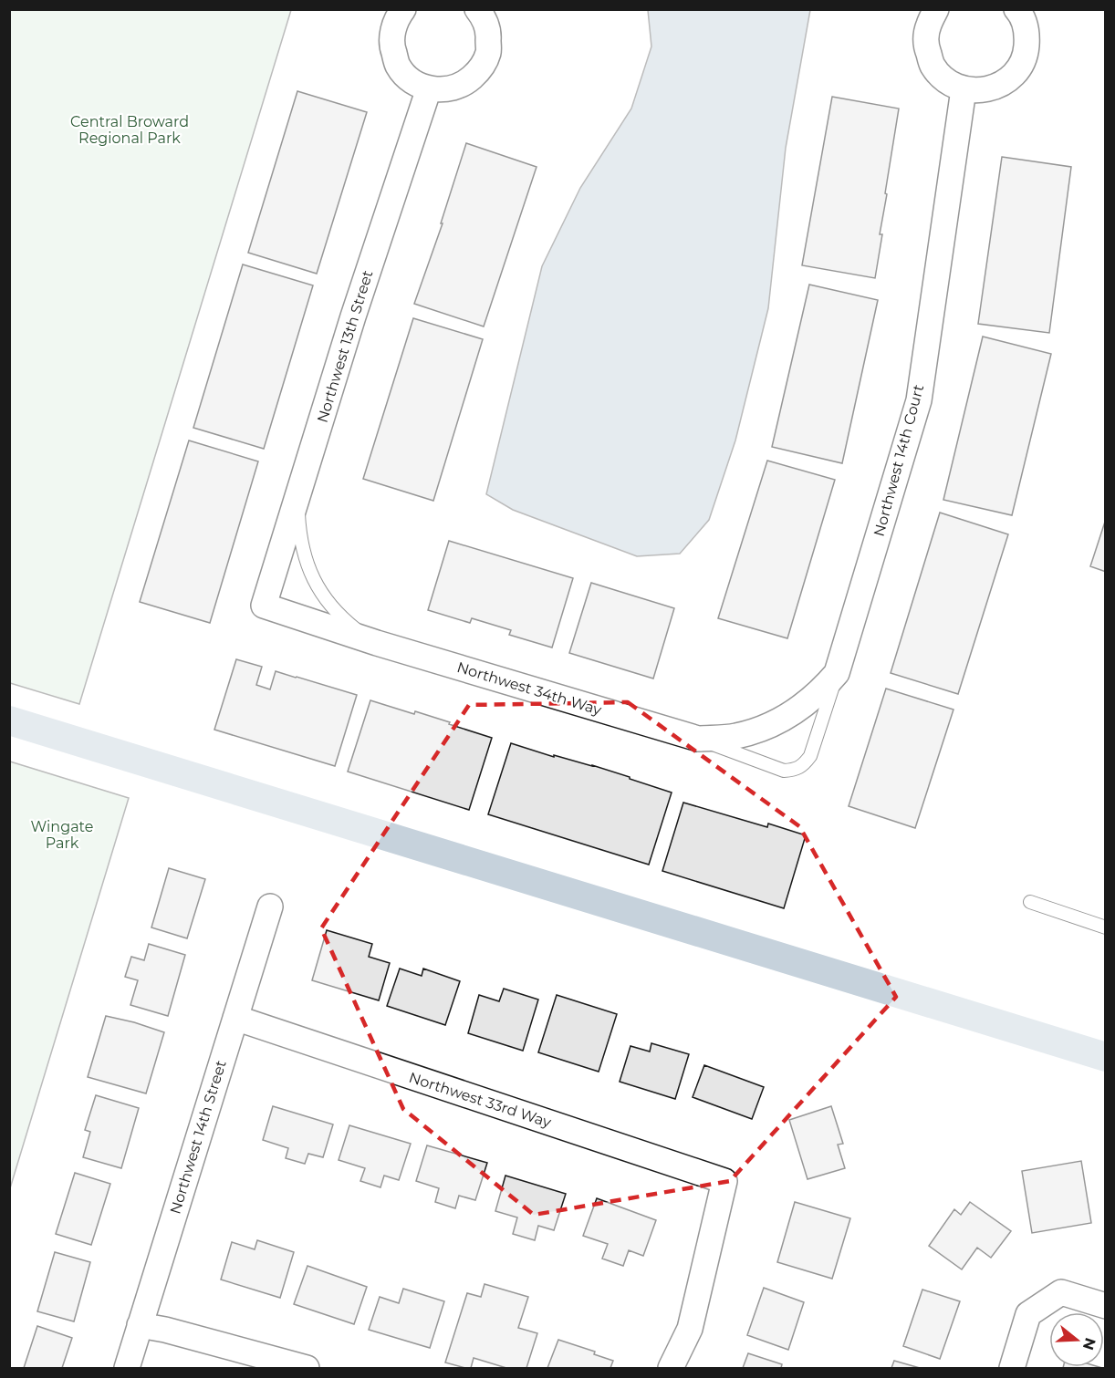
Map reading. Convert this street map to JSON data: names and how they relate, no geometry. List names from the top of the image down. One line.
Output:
{"streets":{"street":["Northwest 13th Street","Northwest 14th Court","Northwest 34th Way","Northwest 33rd Way","Northwest 14th Street"]},"crossings":[["Northwest 13th Street","Northwest 34th Way"],["Northwest 14th Court","Northwest 34th Way"],["Northwest 33rd Way","Northwest 14th Street"]],"parks":["Central Broward Regional Park","Wingate Park"],"north":"right"}
